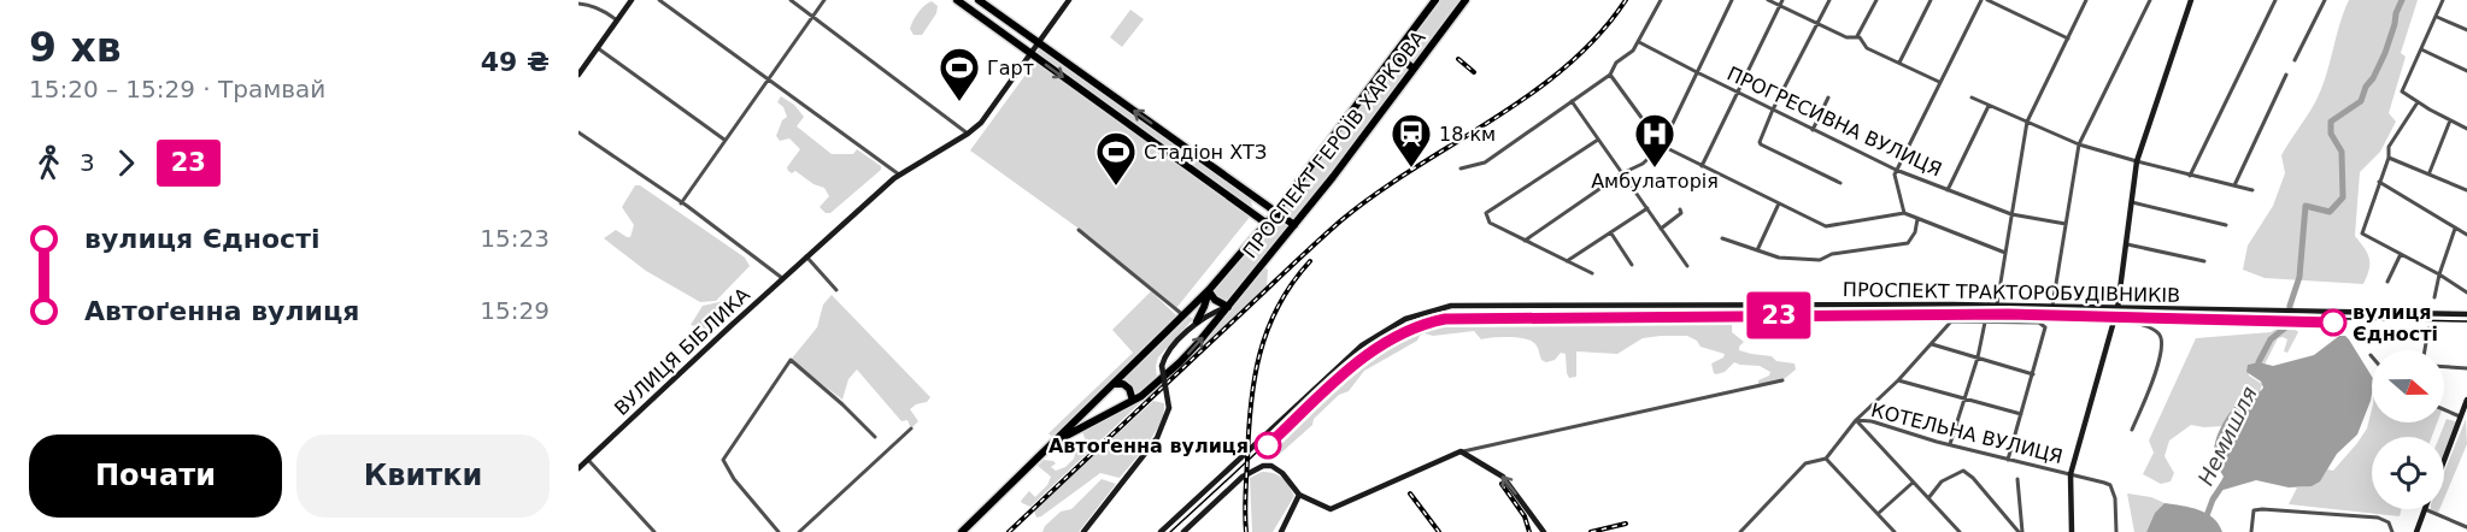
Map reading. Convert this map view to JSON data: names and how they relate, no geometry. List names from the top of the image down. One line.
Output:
{"streets":{"main road":["ПРОСПЕКТ ГЕРОЇВ ХАРКОВА"],"street":["ПРОГРЕСИВНА ВУЛИЦЯ","ПРОСПЕКТ ТРАКТОРОБУДІВНИКІВ","ВУЛИЦЯ БІБЛИКА","КОТЕЛЬНА ВУЛИЦЯ"]},"water":["Немишля"],"places":{"sports":["Гарт","Стадіон ХТЗ"],"station":["18 км"],"hospital":["Амбулаторія"],"other":["вулиця Єдності","Автоґенна вулиця"]},"lines":["tram line 23"],"north":"right","page":{"heading":["9 хв","15:20 – 15:29 · Трамвай","49 ₴"],"on_map":"23","legs":["3","23"],"list":[{"name":"вулиця Єдності","value":"15:23"},{"name":"Автоґенна вулиця","value":"15:29"}],"buttons":["Почати","Квитки"]}}
